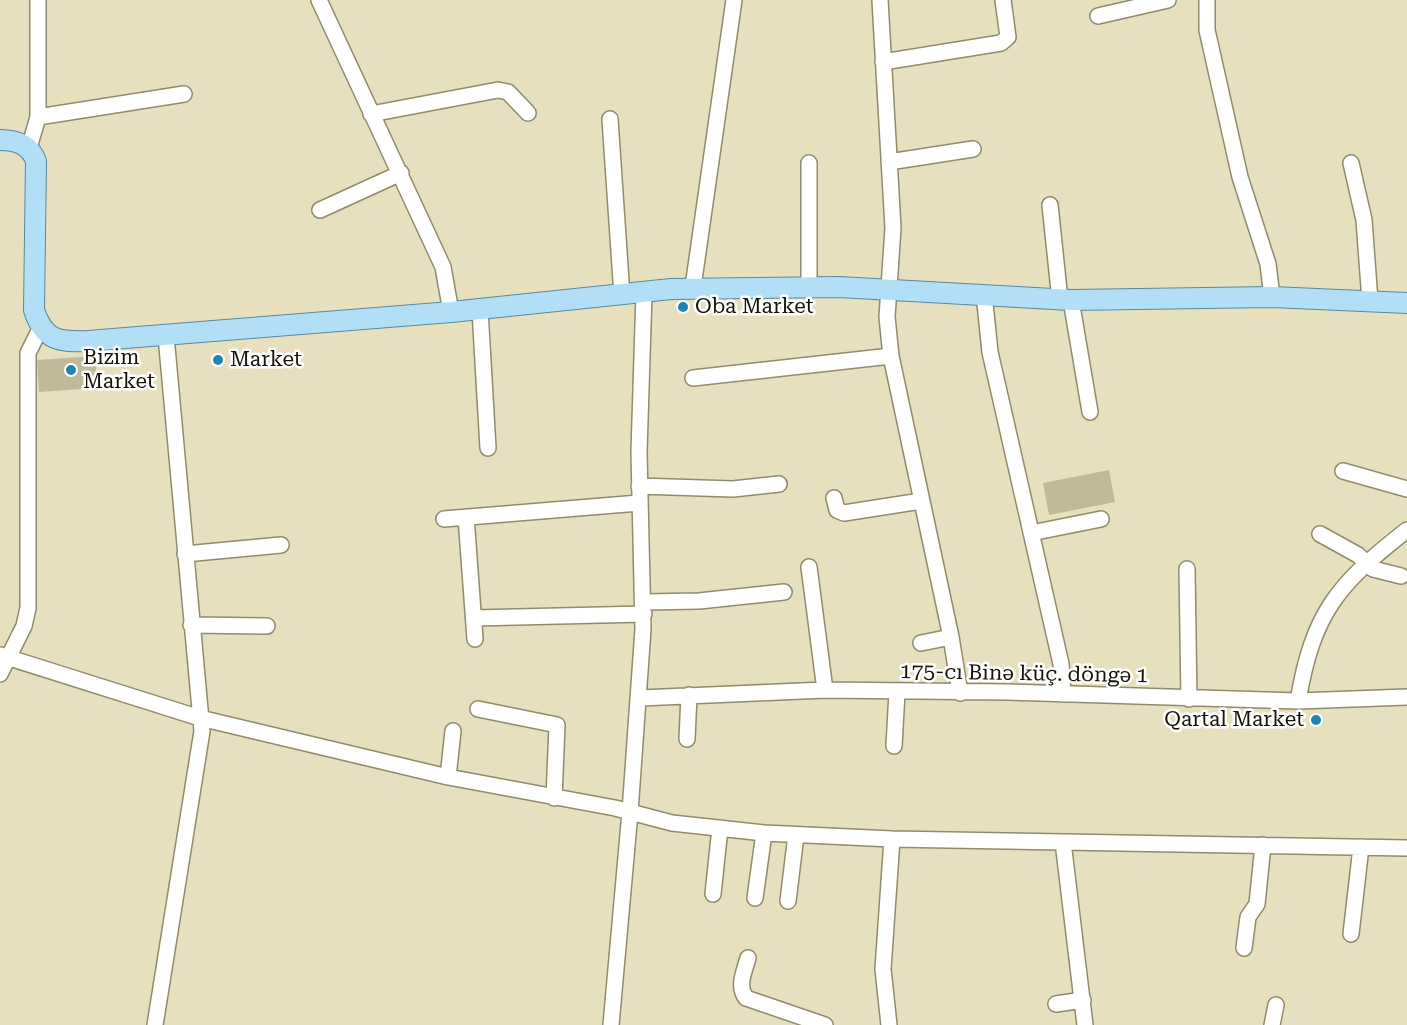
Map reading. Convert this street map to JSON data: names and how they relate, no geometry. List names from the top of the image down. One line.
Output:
{"streets":{"street":["175-cı Binə küç. döngə 1"]},"places":["Oba Market","Market","Bizim Market","Qartal Market"]}
